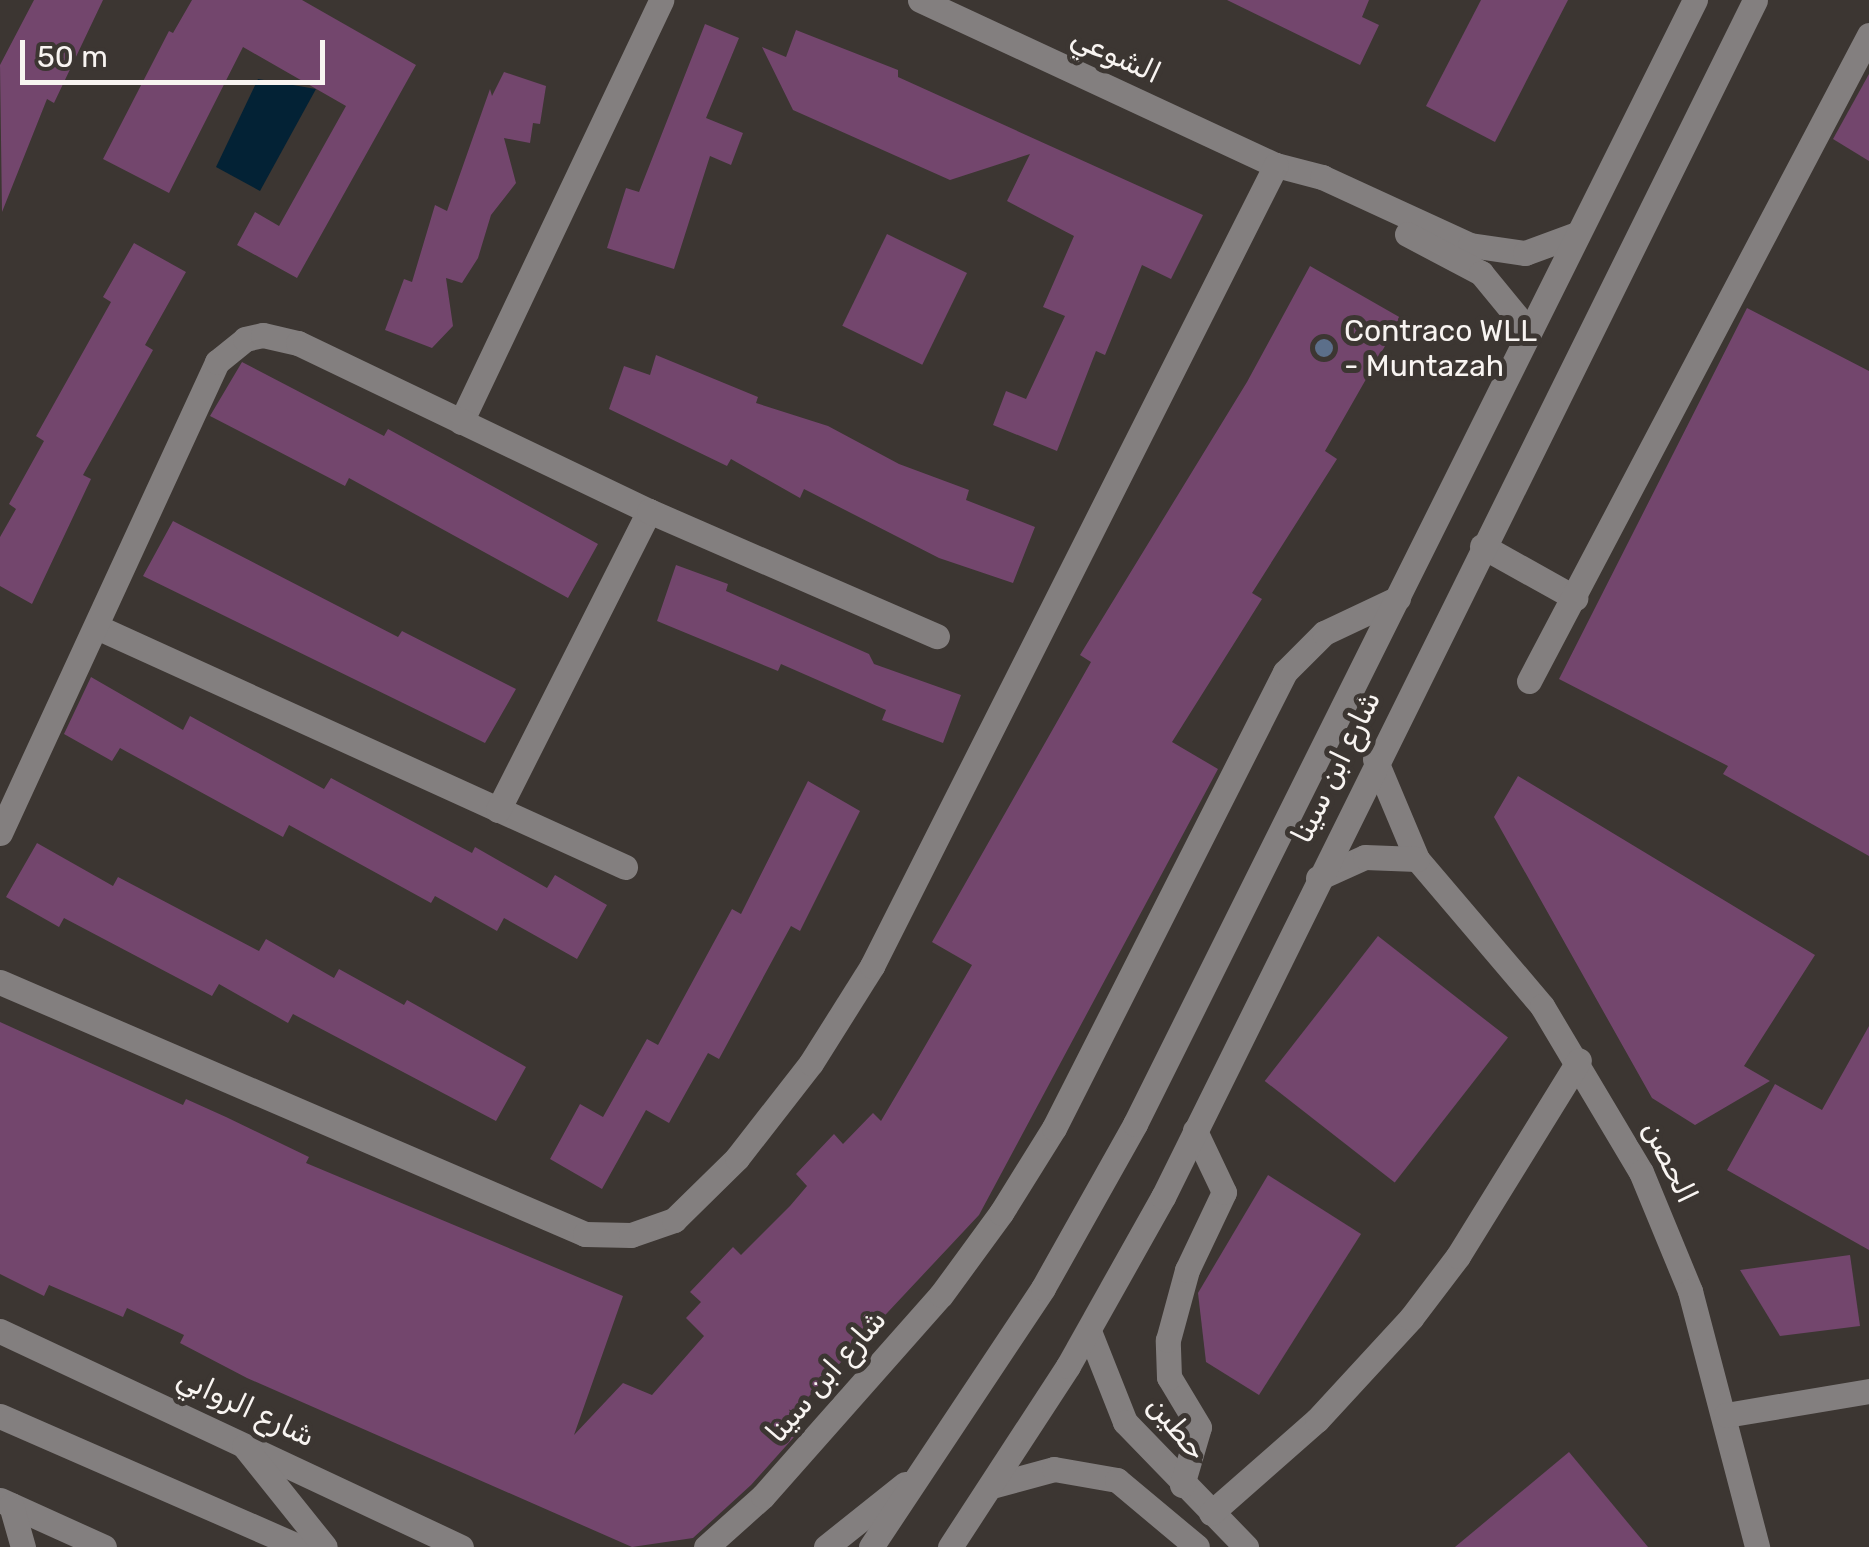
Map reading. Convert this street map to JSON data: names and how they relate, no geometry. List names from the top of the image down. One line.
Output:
{"streets":{"street":["الشوعي","شارع ابن سينا","الحصن","شارع الروابي","حطين"]},"crossings":[["الشوعي","شارع ابن سينا"],["شارع ابن سينا","الحصن"],["شارع ابن سينا","حطين"]],"places":["Contraco WLL - Muntazah"],"scale_bar":"50 m"}
